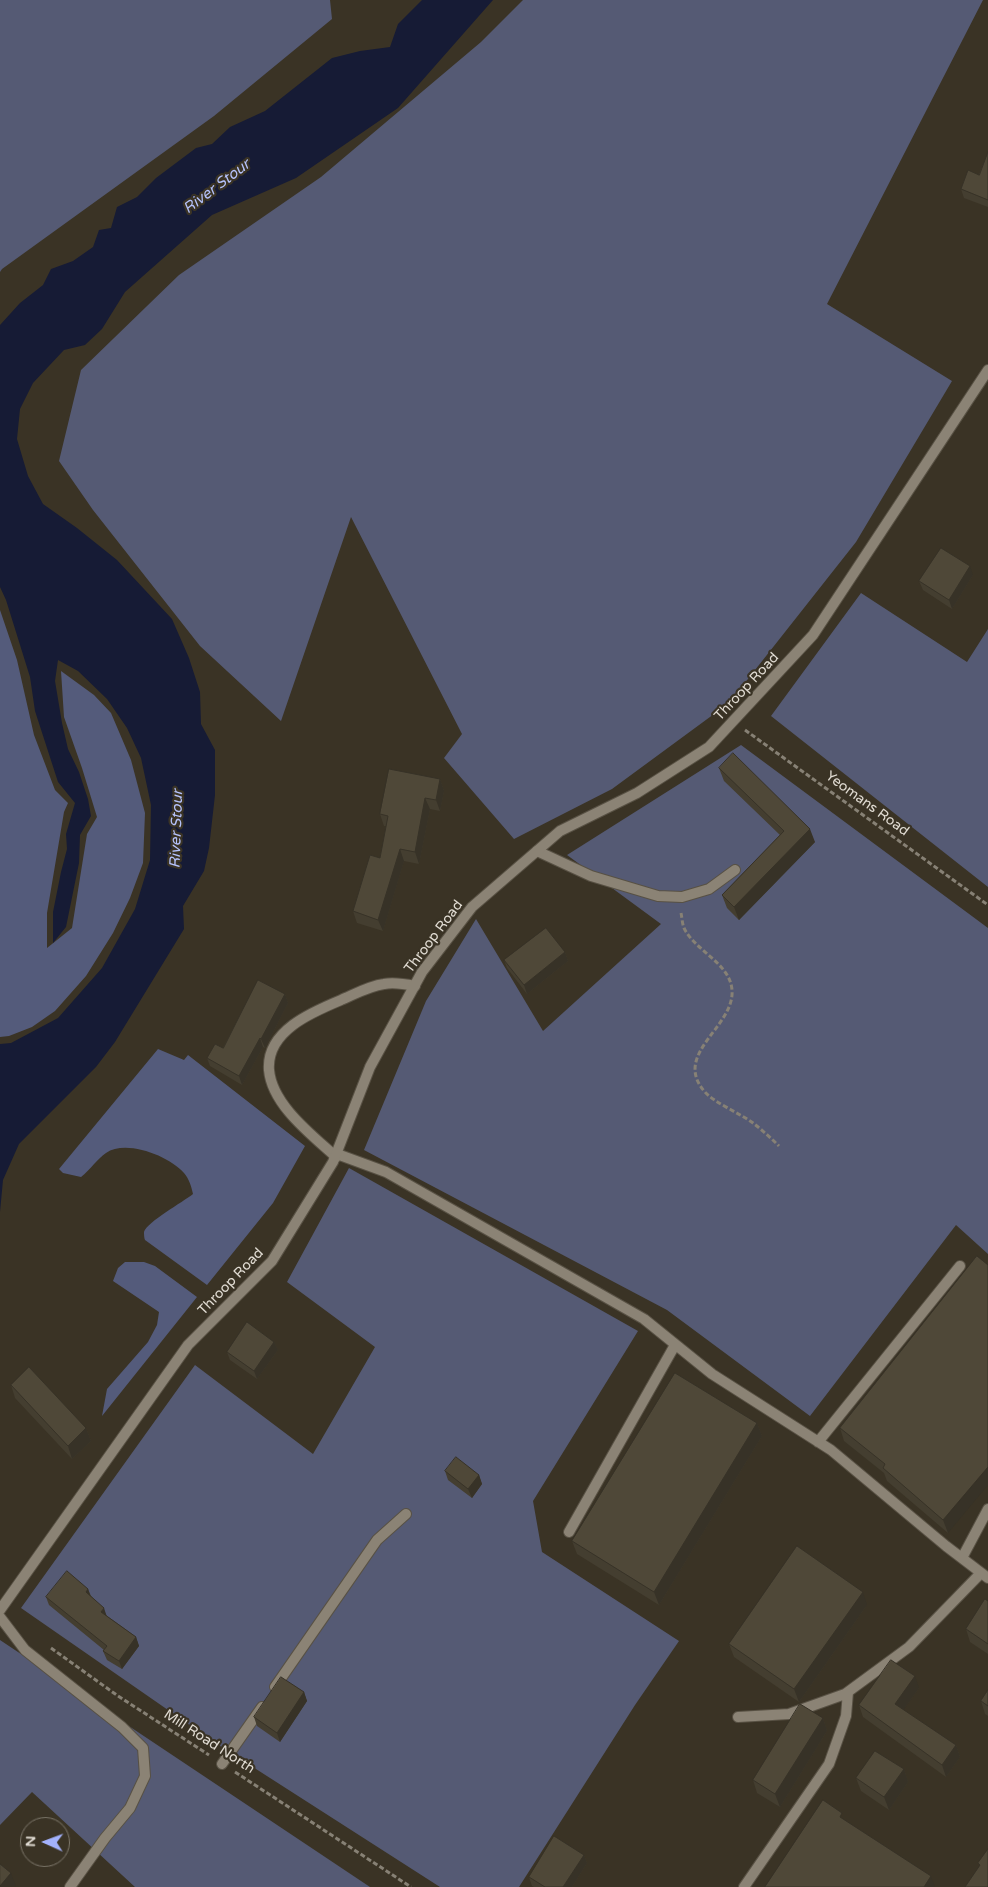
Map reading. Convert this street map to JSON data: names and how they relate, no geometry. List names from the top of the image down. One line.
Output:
{"streets":{"street":["Throop Road"],"path":["Yeomans Road","Mill Road North"]},"crossings":[["Throop Road","Yeomans Road"]],"water":["River Stour"],"north":"left"}
